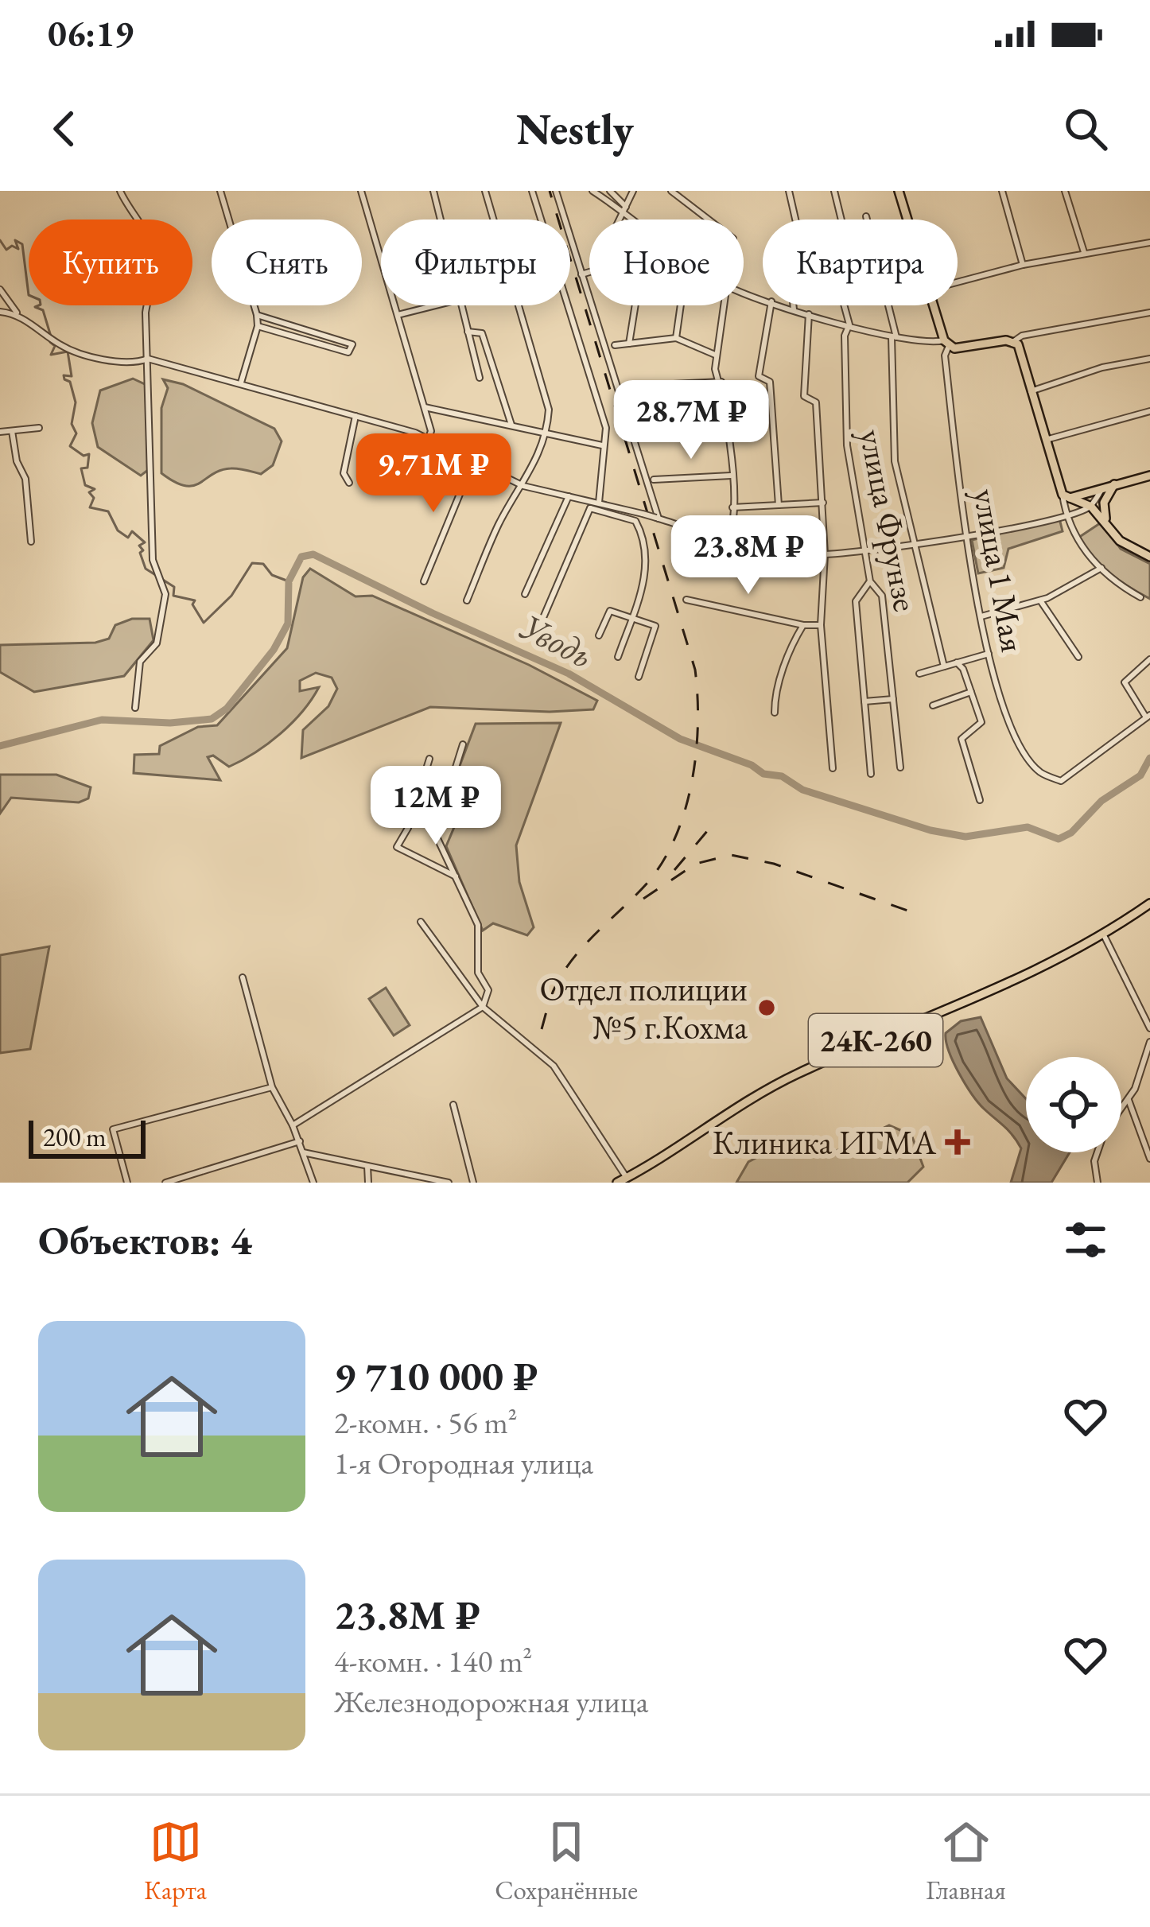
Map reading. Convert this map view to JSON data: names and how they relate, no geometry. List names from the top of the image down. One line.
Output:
{"streets":{"main road":["24К-260"],"street":["улица Фрунзе","улица 1 Мая"]},"water":["Уводь"],"places":{"other":["Отдел полиции №5 г.Кохма"],"health":["Клиника ИГМА"]},"scale_bar":"200 m","page":{"status":"06:19","header":"Nestly","chip":["Купить","Снять","Фильтры","Новое","Квартира"],"price":["28.7M ₽","9.71M ₽","23.8M ₽","12M ₽"],"scale":"200 m","heading":"Объектов: 4","list":[{"name":"9 710 000 ₽","note":"2-комн. · 56 m² · 1-я Огородная улица"},{"name":"23.8M ₽","note":"4-комн. · 140 m² · Железнодорожная улица"}],"tabs":["Карта","Сохранённые","Главная"]}}
